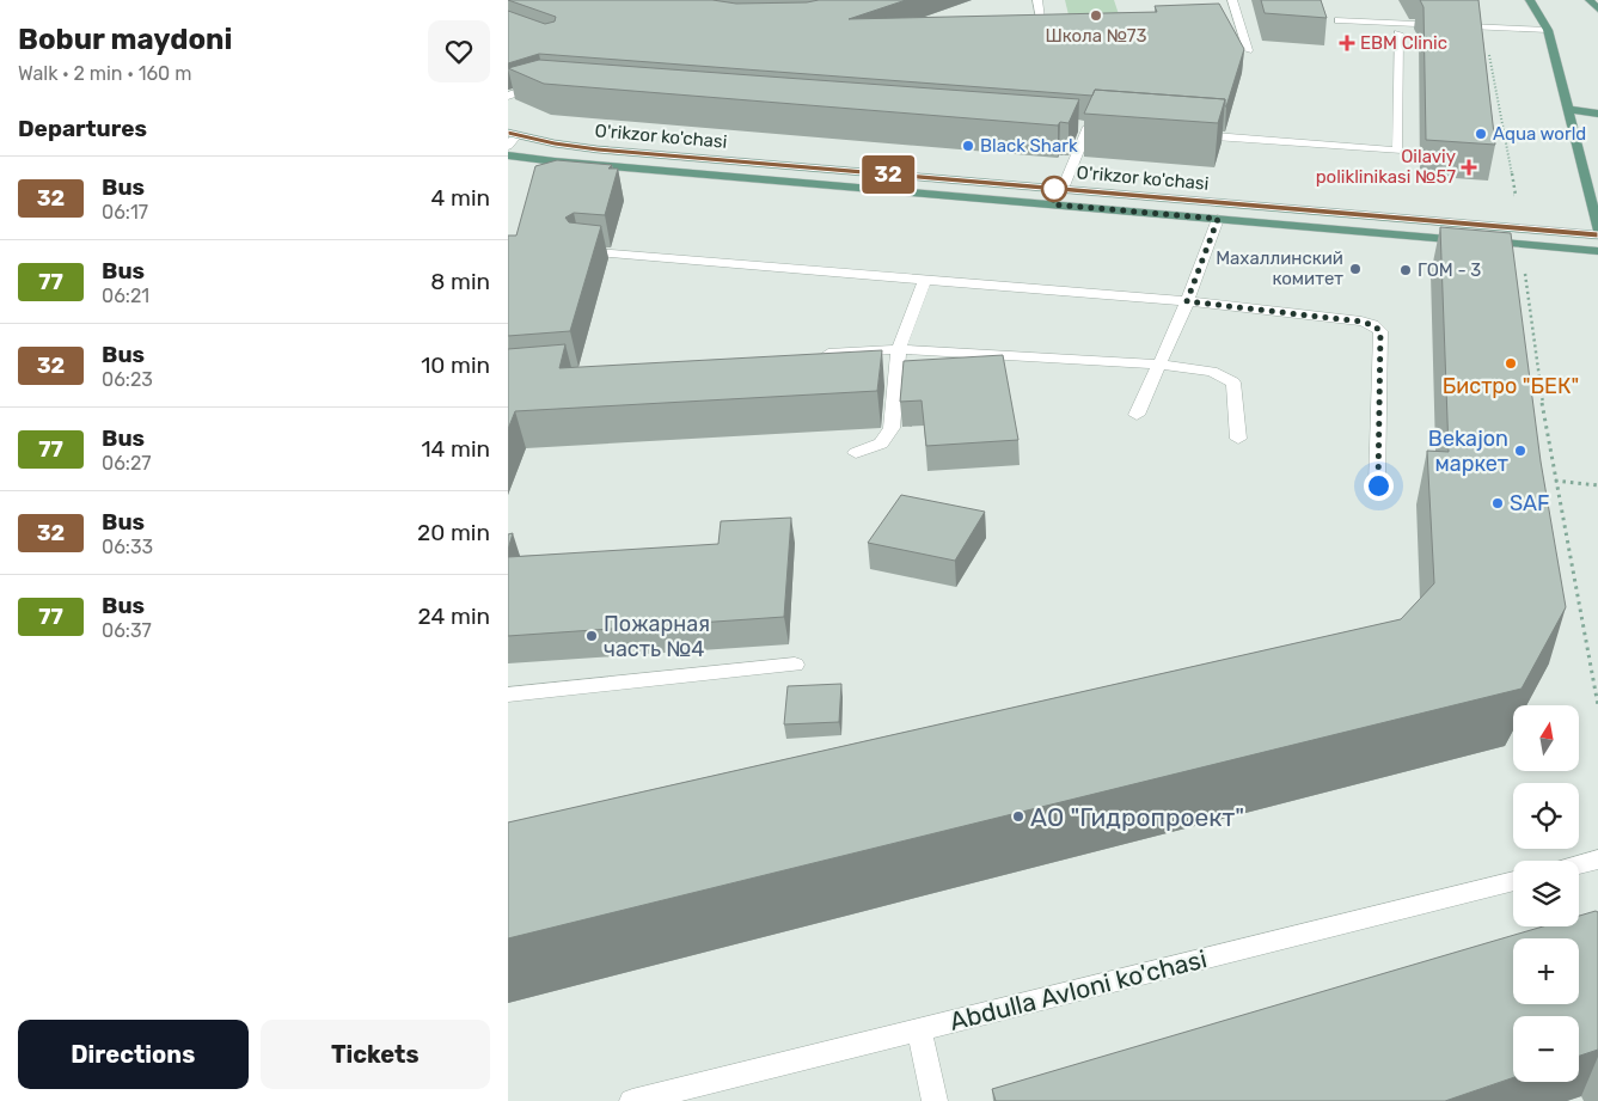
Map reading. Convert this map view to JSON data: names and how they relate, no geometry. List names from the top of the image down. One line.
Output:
{"streets":{"main road":["O'rikzor ko'chasi"],"street":["Abdulla Avloni ko'chasi"]},"places":{"other":["Школа №73","Aqua world","Black Shark","Махаллинский комитет","ГОМ - 3","Бистро \"БЕК\"","Bekajon маркет","SAF","Пожарная часть №4","АО \"Гидропроект\""],"health":["EBM Clinic","Oilaviy poliklinikasi №57"]},"lines":["bus line 32"],"north":"top","page":{"heading":[["Bobur maydoni","Walk · 2 min · 160 m"],"Departures"],"on_map":"32","list":[{"mark":"32","name":"Bus","note":"06:17","value":"4 min"},{"mark":"77","name":"Bus","note":"06:21","value":"8 min"},{"mark":"32","name":"Bus","note":"06:23","value":"10 min"},{"mark":"77","name":"Bus","note":"06:27","value":"14 min"},{"mark":"32","name":"Bus","note":"06:33","value":"20 min"},{"mark":"77","name":"Bus","note":"06:37","value":"24 min"}],"map_buttons":["+","−"],"buttons":["Directions","Tickets"]}}
